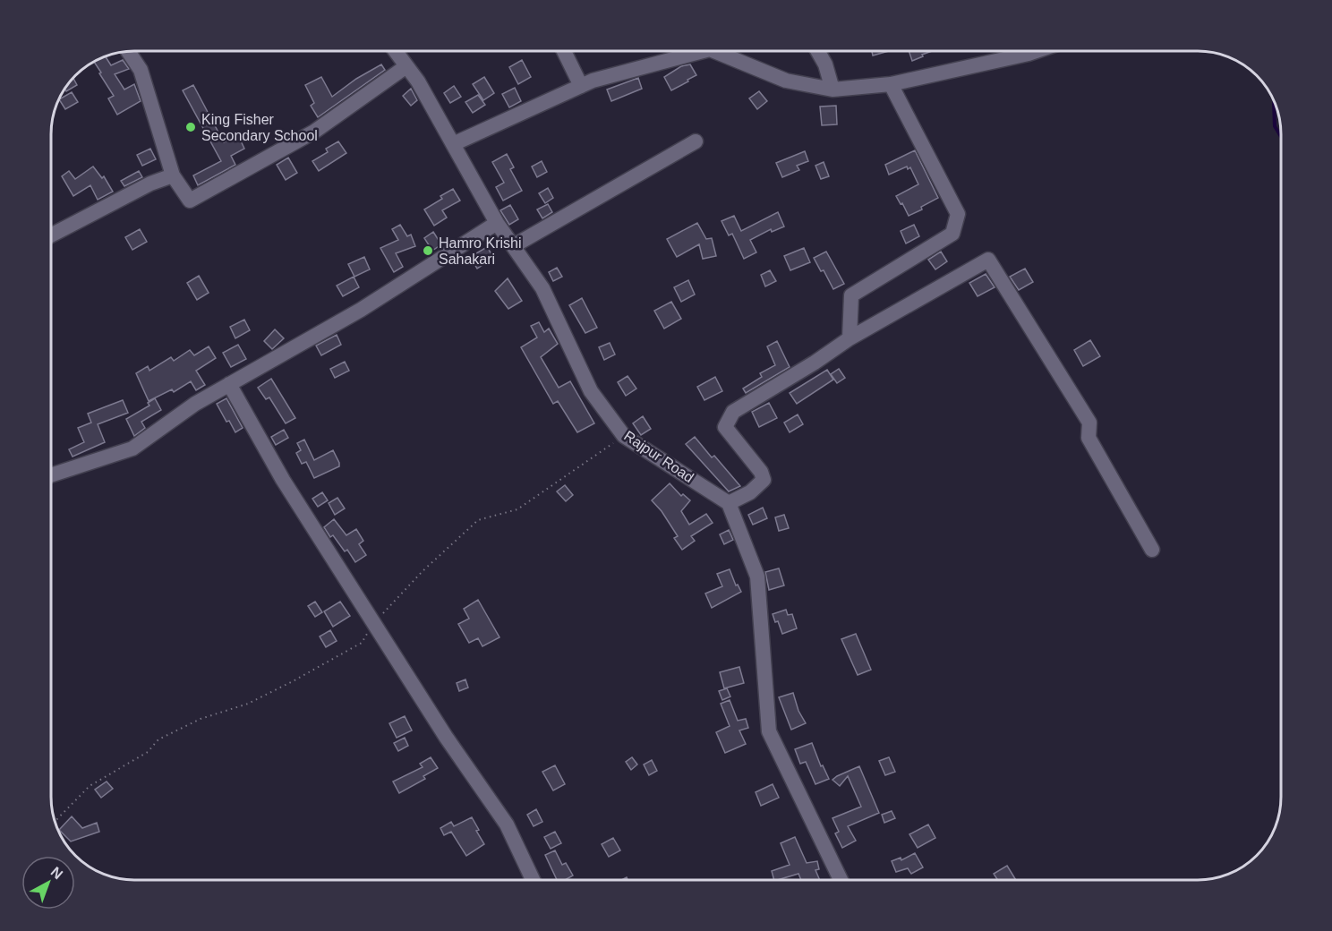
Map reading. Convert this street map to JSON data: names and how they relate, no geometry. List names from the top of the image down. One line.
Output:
{"streets":{"street":["Rajpur Road"]},"places":["King Fisher Secondary School","Hamro Krishi Sahakari"],"north":"top right"}
